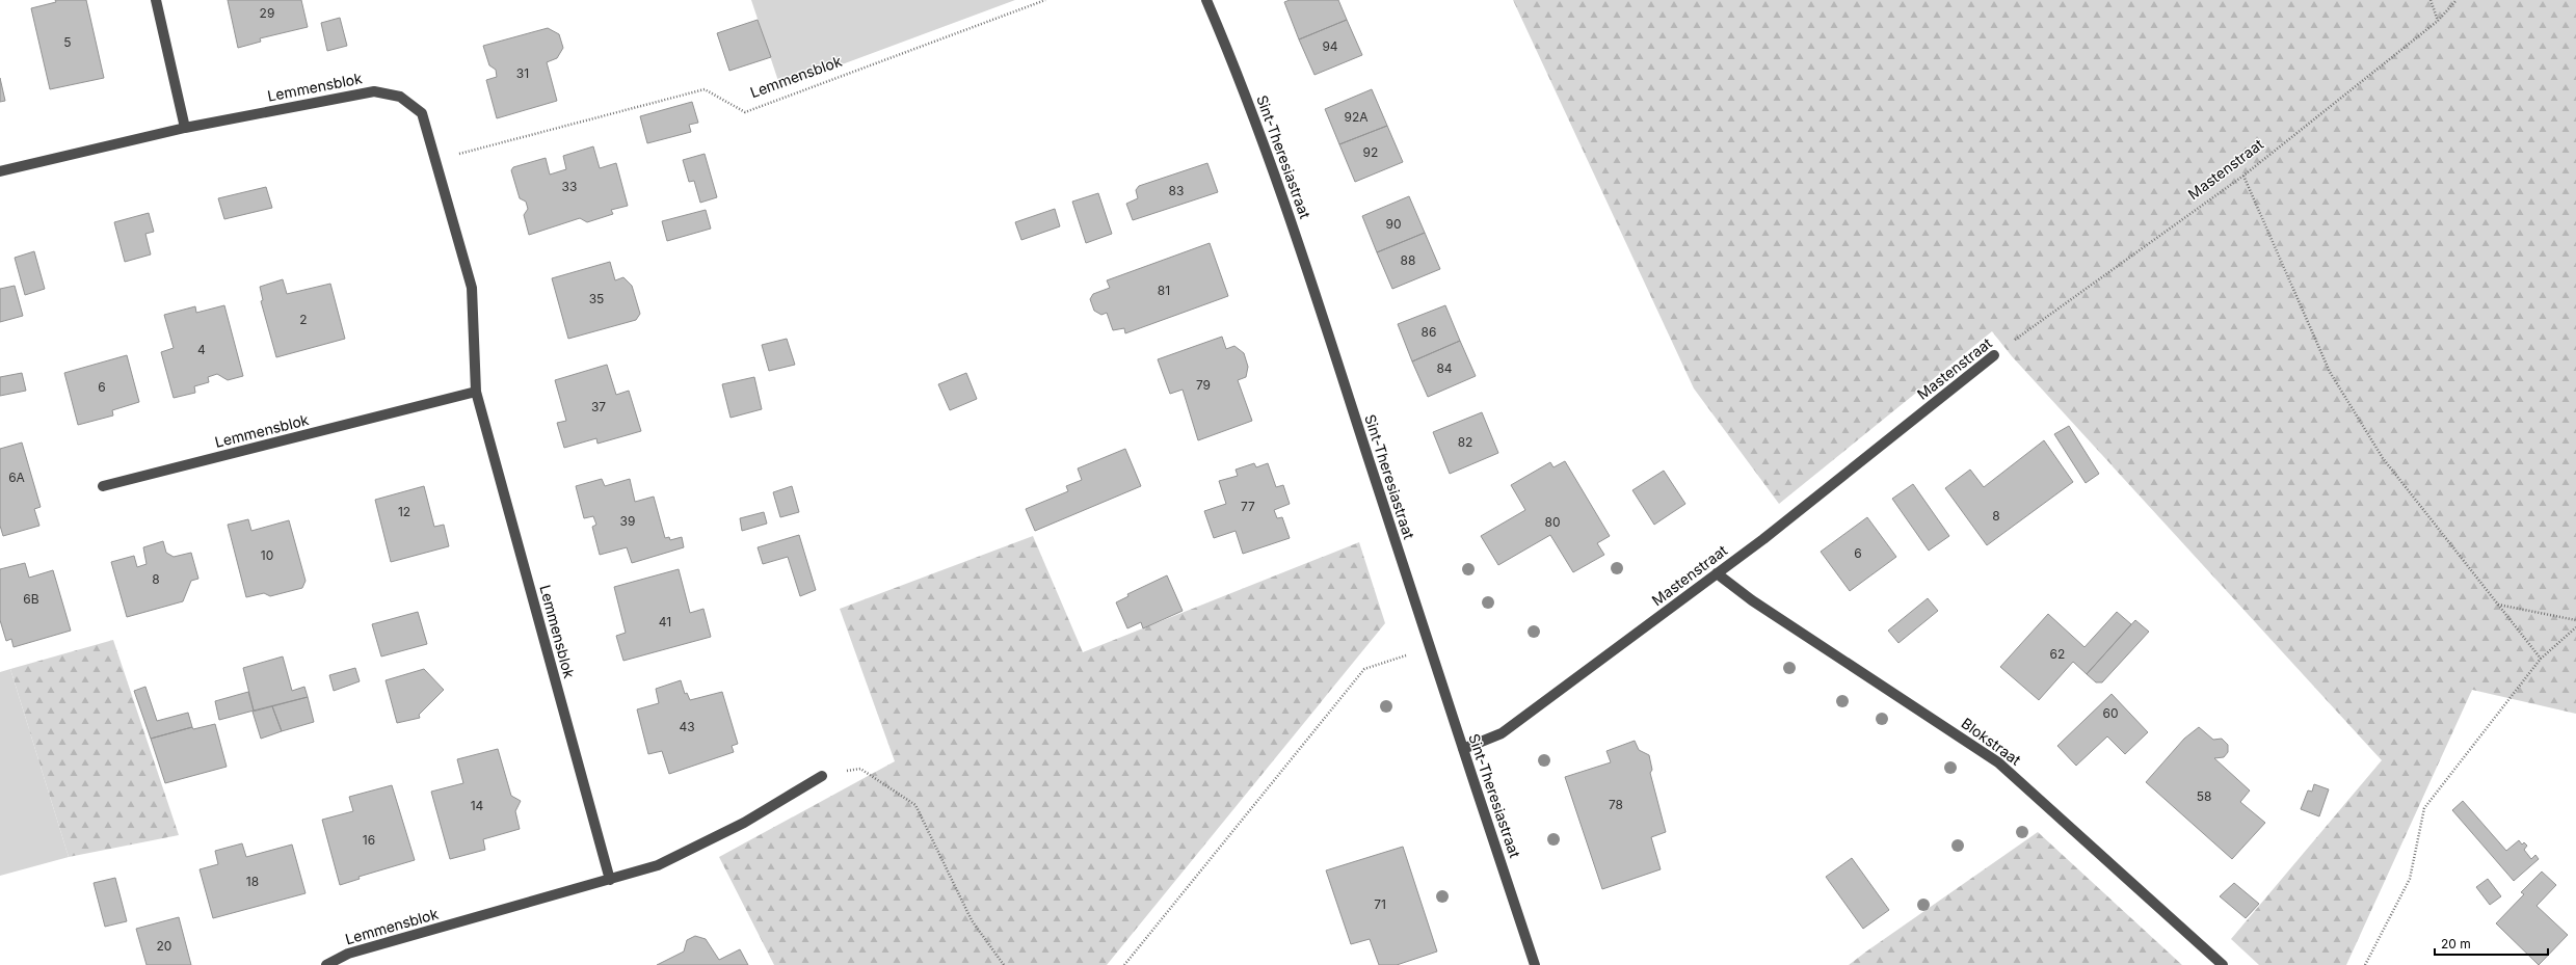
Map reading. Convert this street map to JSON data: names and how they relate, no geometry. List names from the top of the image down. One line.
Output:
{"streets":{"street":["Lemmensblok","Sint-Theresiastraat","Mastenstraat","Blokstraat"]},"crossings":[["Sint-Theresiastraat","Mastenstraat"],["Mastenstraat","Blokstraat"]],"house_numbers":["29","5","94","31","92A","92","33","83","90","88","81","35","2","86","4","84","79","6","37","82","6A","77","12","8","39","80","6","10","8","6B","41","62","60","43","58","78","14","16","18","71","20"],"scale_bar":"20 m"}
